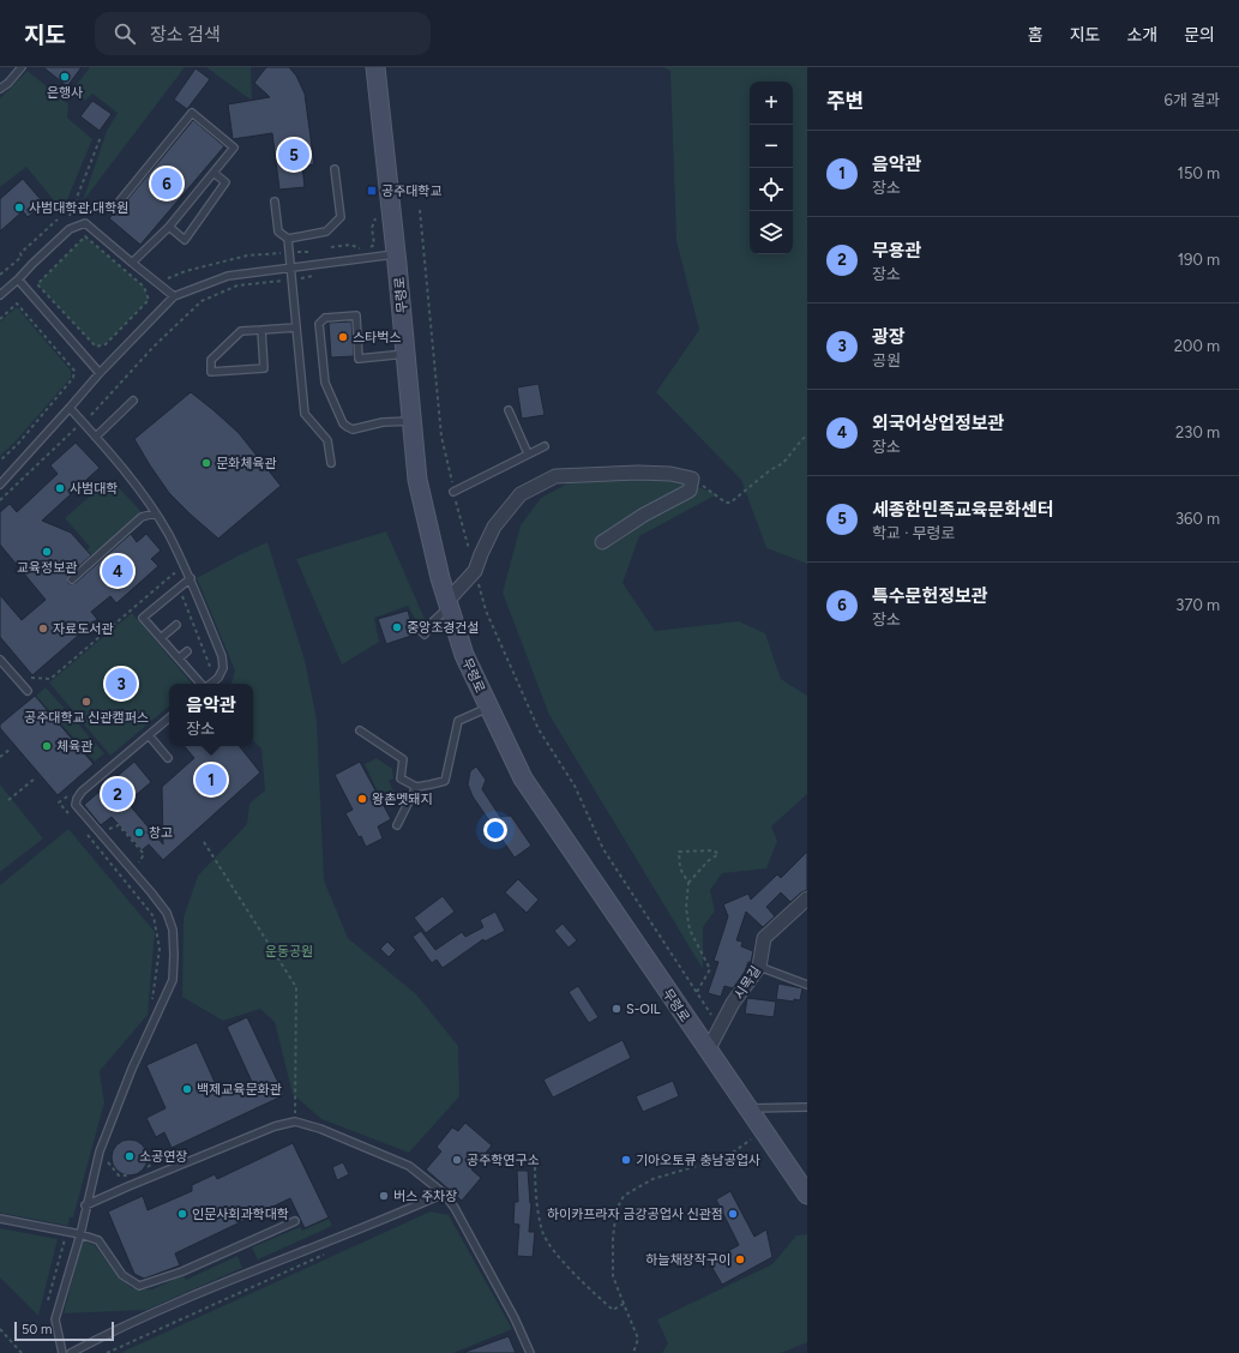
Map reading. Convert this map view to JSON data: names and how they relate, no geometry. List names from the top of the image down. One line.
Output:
{"streets":{"main road":["무령로"],"street":["시목길"]},"crossings":[["무령로","시목길"]],"parks":["운동공원"],"places":{"other":["은행사","사범대학관,대학원","스타벅스","문화체육관","사범대학","교육정보관","중앙조경건설","자료도서관","공주대학교 신관캠퍼스","체육관","왕촌멧돼지","창고","S-OIL","백제교육문화관","소공연장","공주학연구소","기아오토큐 충남공업사","버스 주차장","인문사회과학대학","하이카프라자 금강공업사 신관점","하늘채장작구이"],"transit":["공주대학교"]},"scale_bar":"50 m","page":{"header":"지도","search":"장소 검색","nav":["홈","지도","소개","문의"],"heading":["주변","6개 결과"],"map_buttons":["+","−"],"list":[{"mark":"1","name":"음악관","note":"장소","value":"150 m"},{"mark":"2","name":"무용관","note":"장소","value":"190 m"},{"mark":"3","name":"광장","note":"공원","value":"200 m"},{"mark":"4","name":"외국어상업정보관","note":"장소","value":"230 m"},{"mark":"5","name":"세종한민족교육문화센터","note":"학교 · 무령로","value":"360 m"},{"mark":"6","name":"특수문헌정보관","note":"장소","value":"370 m"}],"pins":["5","6","4","3","1","2"],"popup":["음악관","장소"],"scale":"50 m"}}
